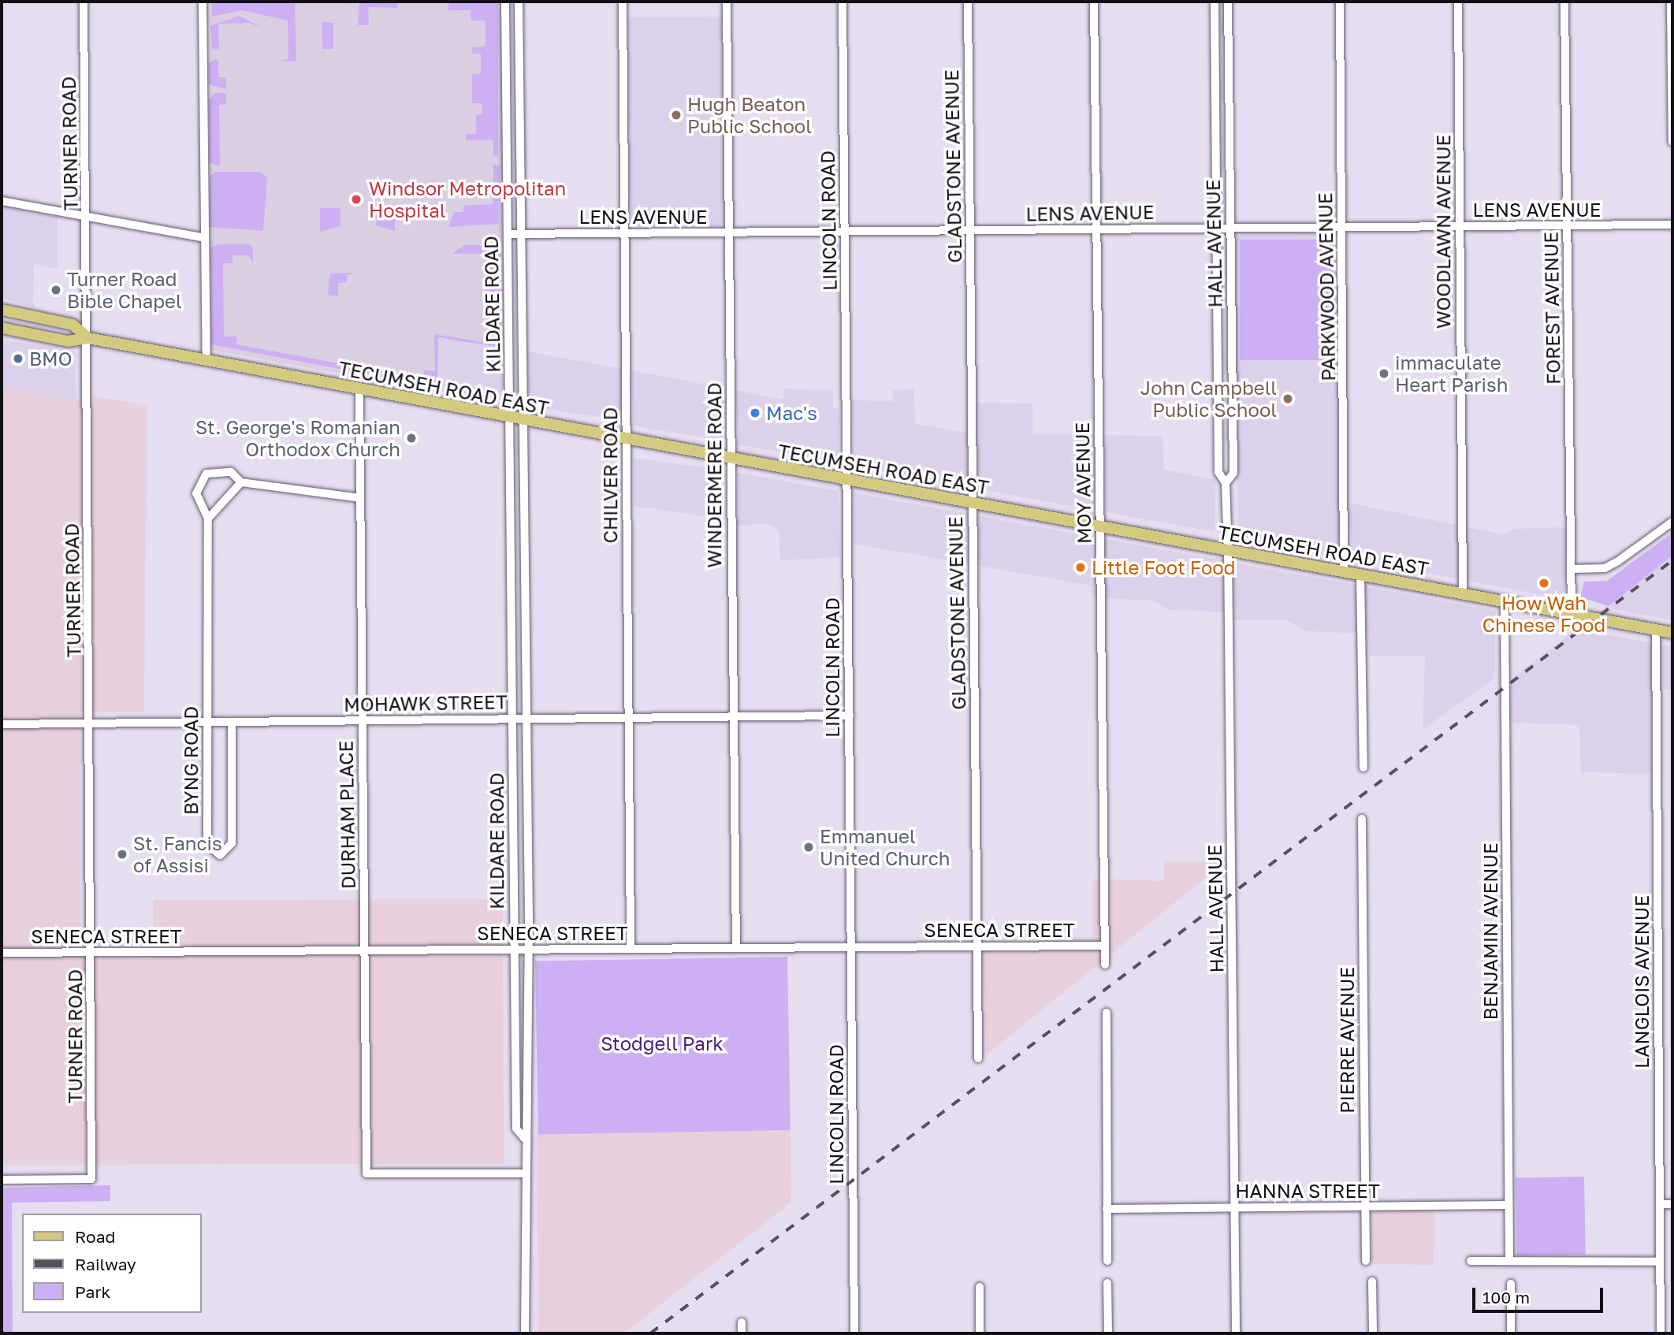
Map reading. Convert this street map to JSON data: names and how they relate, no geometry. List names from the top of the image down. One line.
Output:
{"streets":{"main road":["TECUMSEH ROAD EAST"],"street":["TURNER ROAD","GLADSTONE AVENUE","LENS AVENUE","LINCOLN ROAD","WOODLAWN AVENUE","HALL AVENUE","PARKWOOD AVENUE","KILDARE ROAD","FOREST AVENUE","CHILVER ROAD","WINDERMERE ROAD","MOY AVENUE","MOHAWK STREET","BYNG ROAD","DURHAM PLACE","SENECA STREET","BENJAMIN AVENUE","LANGLOIS AVENUE","PIERRE AVENUE","HANNA STREET"]},"crossings":[["TURNER ROAD","TECUMSEH ROAD EAST"],["TURNER ROAD","MOHAWK STREET"],["TURNER ROAD","SENECA STREET"],["GLADSTONE AVENUE","LENS AVENUE"],["GLADSTONE AVENUE","TECUMSEH ROAD EAST"],["GLADSTONE AVENUE","SENECA STREET"],["LENS AVENUE","LINCOLN ROAD"],["LENS AVENUE","WOODLAWN AVENUE"],["LENS AVENUE","HALL AVENUE"],["LENS AVENUE","PARKWOOD AVENUE"],["LENS AVENUE","KILDARE ROAD"],["LENS AVENUE","FOREST AVENUE"],["LENS AVENUE","CHILVER ROAD"],["LENS AVENUE","WINDERMERE ROAD"],["LENS AVENUE","MOY AVENUE"],["LINCOLN ROAD","TECUMSEH ROAD EAST"],["LINCOLN ROAD","MOHAWK STREET"],["LINCOLN ROAD","SENECA STREET"],["WOODLAWN AVENUE","TECUMSEH ROAD EAST"],["HALL AVENUE","TECUMSEH ROAD EAST"],["HALL AVENUE","HANNA STREET"],["PARKWOOD AVENUE","TECUMSEH ROAD EAST"],["KILDARE ROAD","TECUMSEH ROAD EAST"],["KILDARE ROAD","MOHAWK STREET"],["KILDARE ROAD","DURHAM PLACE"],["KILDARE ROAD","SENECA STREET"],["FOREST AVENUE","TECUMSEH ROAD EAST"],["TECUMSEH ROAD EAST","CHILVER ROAD"],["TECUMSEH ROAD EAST","WINDERMERE ROAD"],["TECUMSEH ROAD EAST","MOY AVENUE"],["TECUMSEH ROAD EAST","DURHAM PLACE"],["TECUMSEH ROAD EAST","BENJAMIN AVENUE"],["TECUMSEH ROAD EAST","LANGLOIS AVENUE"],["CHILVER ROAD","MOHAWK STREET"],["CHILVER ROAD","SENECA STREET"],["WINDERMERE ROAD","MOHAWK STREET"],["WINDERMERE ROAD","SENECA STREET"],["MOY AVENUE","SENECA STREET"],["MOHAWK STREET","BYNG ROAD"],["MOHAWK STREET","DURHAM PLACE"],["BYNG ROAD","DURHAM PLACE"],["DURHAM PLACE","SENECA STREET"],["BENJAMIN AVENUE","HANNA STREET"],["PIERRE AVENUE","HANNA STREET"]],"parks":["Stodgell Park"],"places":["Hugh Beaton Public School","Windsor Metropolitan Hospital","Turner Road Bible Chapel","BMO","immaculate Heart Parish","John Campbell Public School","Mac's","St. George's Romanian Orthodox Church","Little Foot Food","How Wah Chinese Food","Emmanuel United Church","St. Fancis of Assisi"],"legend":["Road","Railway","Park"],"scale_bar":"100 m"}
